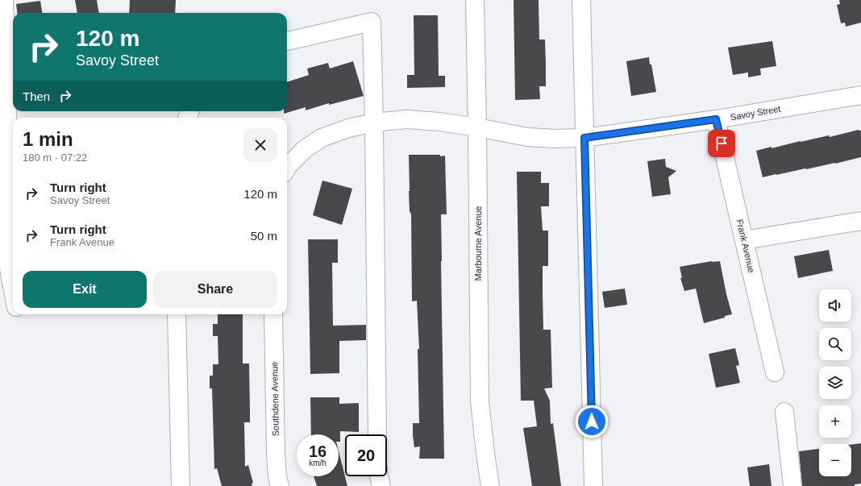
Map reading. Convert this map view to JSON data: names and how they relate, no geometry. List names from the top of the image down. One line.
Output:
{"streets":{"street":["Savoy Street","Marbourne Avenue","Frank Avenue","Southdene Avenue"]},"crossings":[["Savoy Street","Marbourne Avenue"],["Savoy Street","Frank Avenue"]],"page":{"turn":["120 m","Savoy Street"],"then":"Then","heading":["1 min","180 m · 07:22"],"list":[{"name":"Turn right","note":"Savoy Street","value":"120 m"},{"name":"Turn right","note":"Frank Avenue","value":"50 m"}],"buttons":["Exit","Share"],"map_buttons":["+","−"],"speed":"16 km/h","limit":"20"}}
